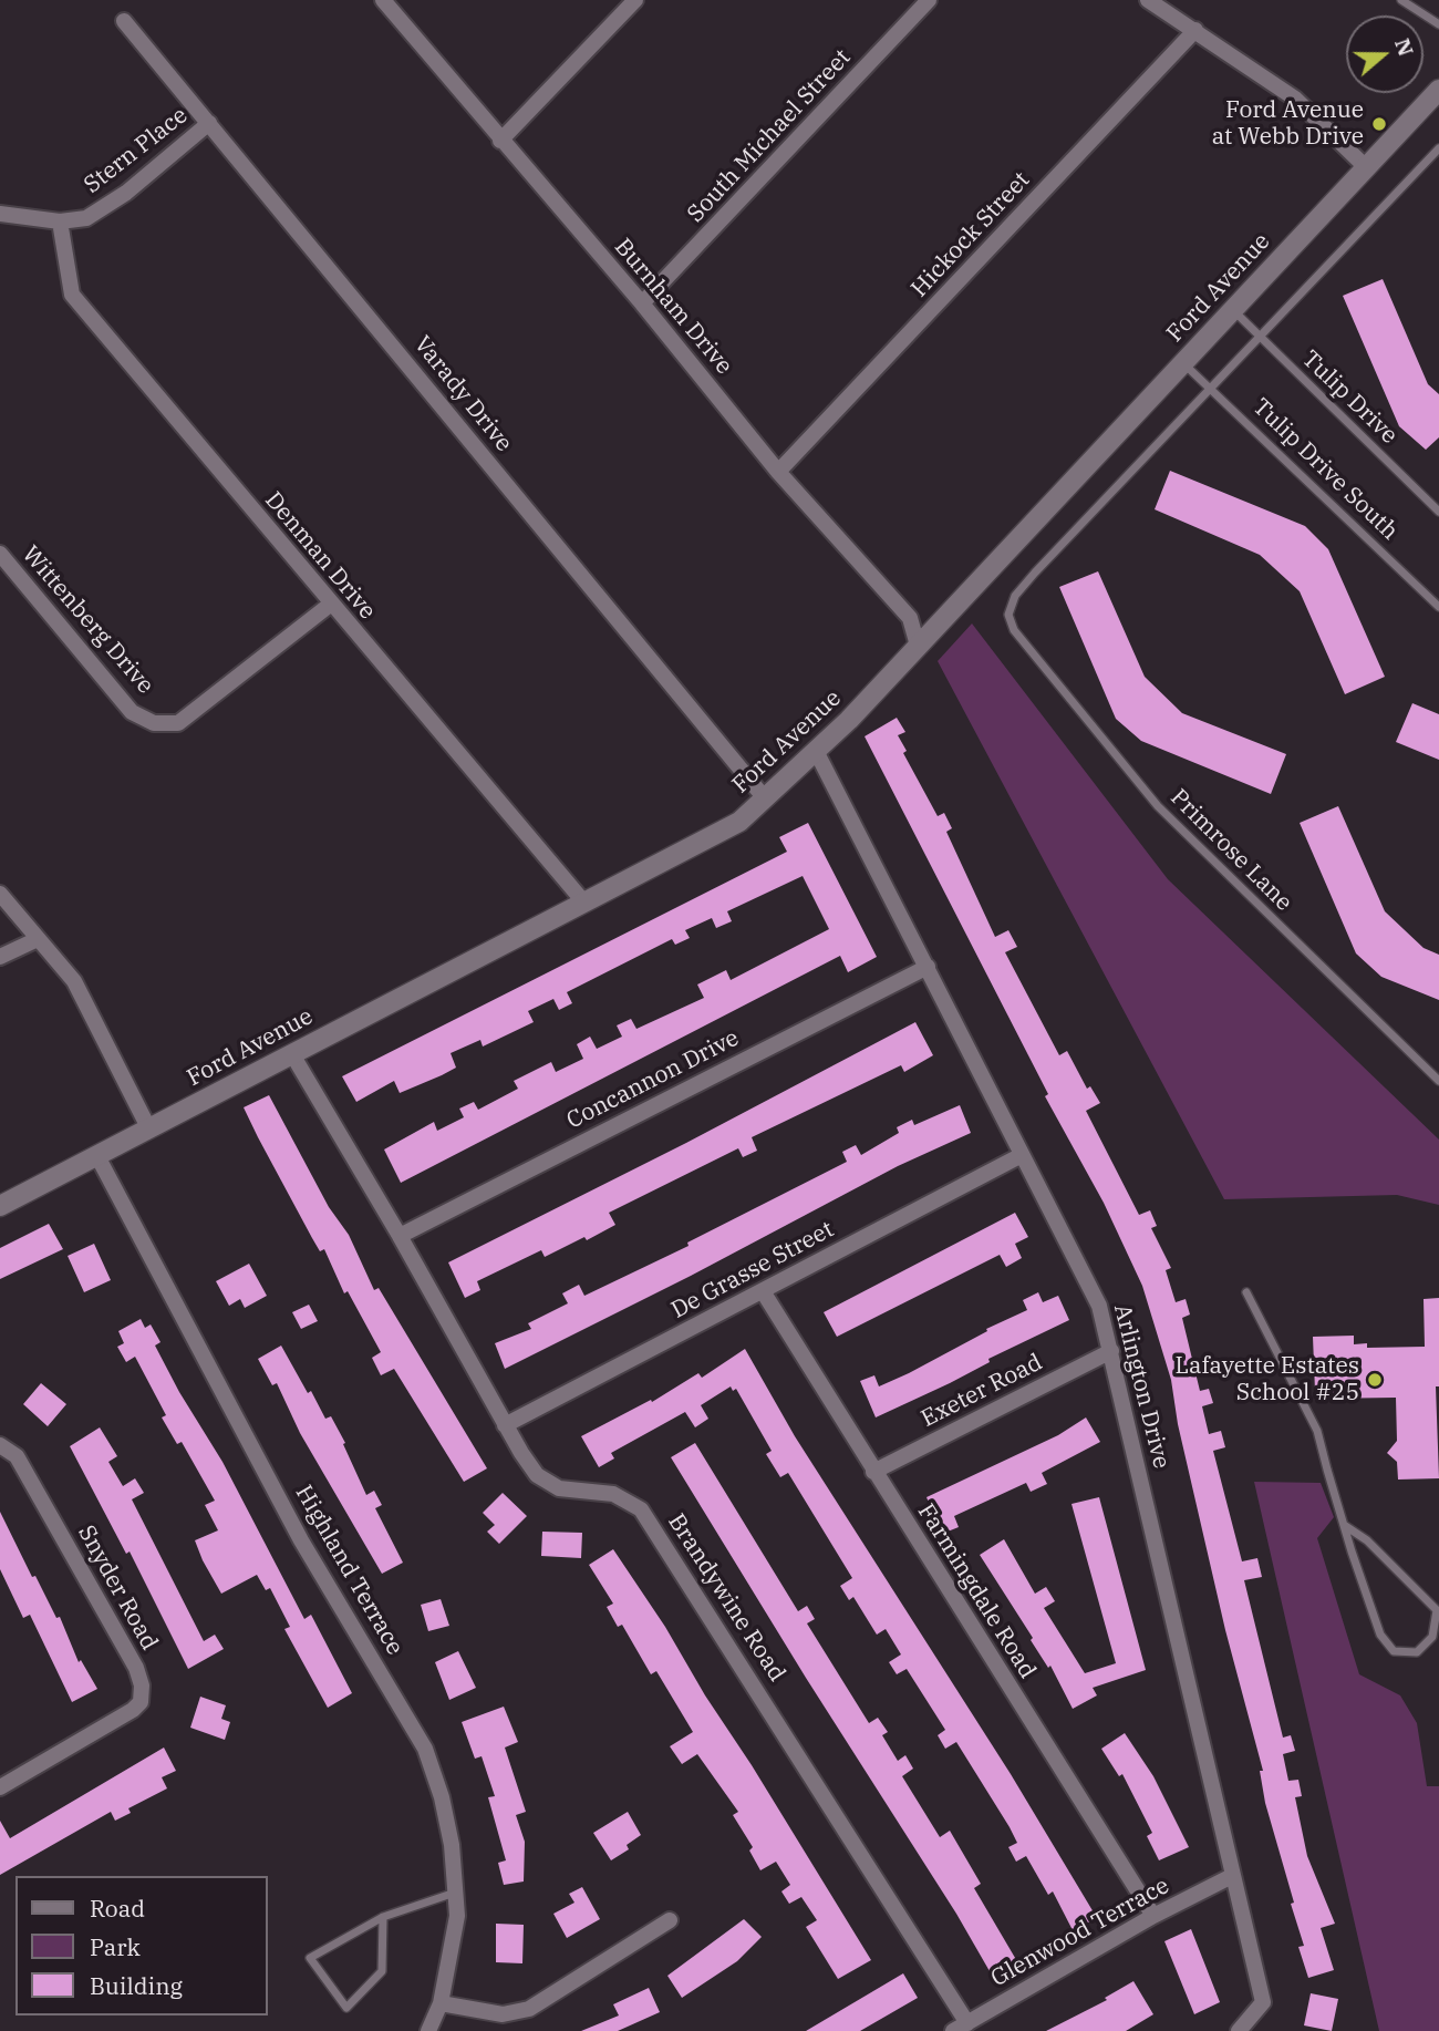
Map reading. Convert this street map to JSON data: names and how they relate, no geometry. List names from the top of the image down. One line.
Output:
{"streets":{"street":["South Michael Street","Stern Place","Hickock Street","Ford Avenue","Burnham Drive","Varady Drive","Denman Drive","Wittenberg Drive","Concannon Drive","De Grasse Street","Arlington Drive","Exeter Road","Highland Terrace","Snyder Road","Farmingdale Road","Brandywine Road","Glenwood Terrace"],"lane":["Tulip Drive","Tulip Drive South","Primrose Lane"]},"crossings":[["South Michael Street","Burnham Drive"],["Stern Place","Varady Drive"],["Stern Place","Denman Drive"],["Hickock Street","Burnham Drive"],["Ford Avenue","Burnham Drive"],["Ford Avenue","Varady Drive"],["Ford Avenue","Tulip Drive"],["Ford Avenue","Tulip Drive South"],["Ford Avenue","Denman Drive"],["Ford Avenue","Arlington Drive"],["Ford Avenue","Highland Terrace"],["Ford Avenue","Brandywine Road"],["Tulip Drive South","Primrose Lane"],["Denman Drive","Wittenberg Drive"],["Concannon Drive","Arlington Drive"],["Concannon Drive","Brandywine Road"],["De Grasse Street","Arlington Drive"],["De Grasse Street","Farmingdale Road"],["De Grasse Street","Brandywine Road"],["Arlington Drive","Exeter Road"],["Arlington Drive","Glenwood Terrace"],["Exeter Road","Farmingdale Road"],["Farmingdale Road","Glenwood Terrace"],["Brandywine Road","Glenwood Terrace"]],"places":["Ford Avenue at Webb Drive","Lafayette Estates School #25"],"legend":["Road","Park","Building"],"north":"right"}
